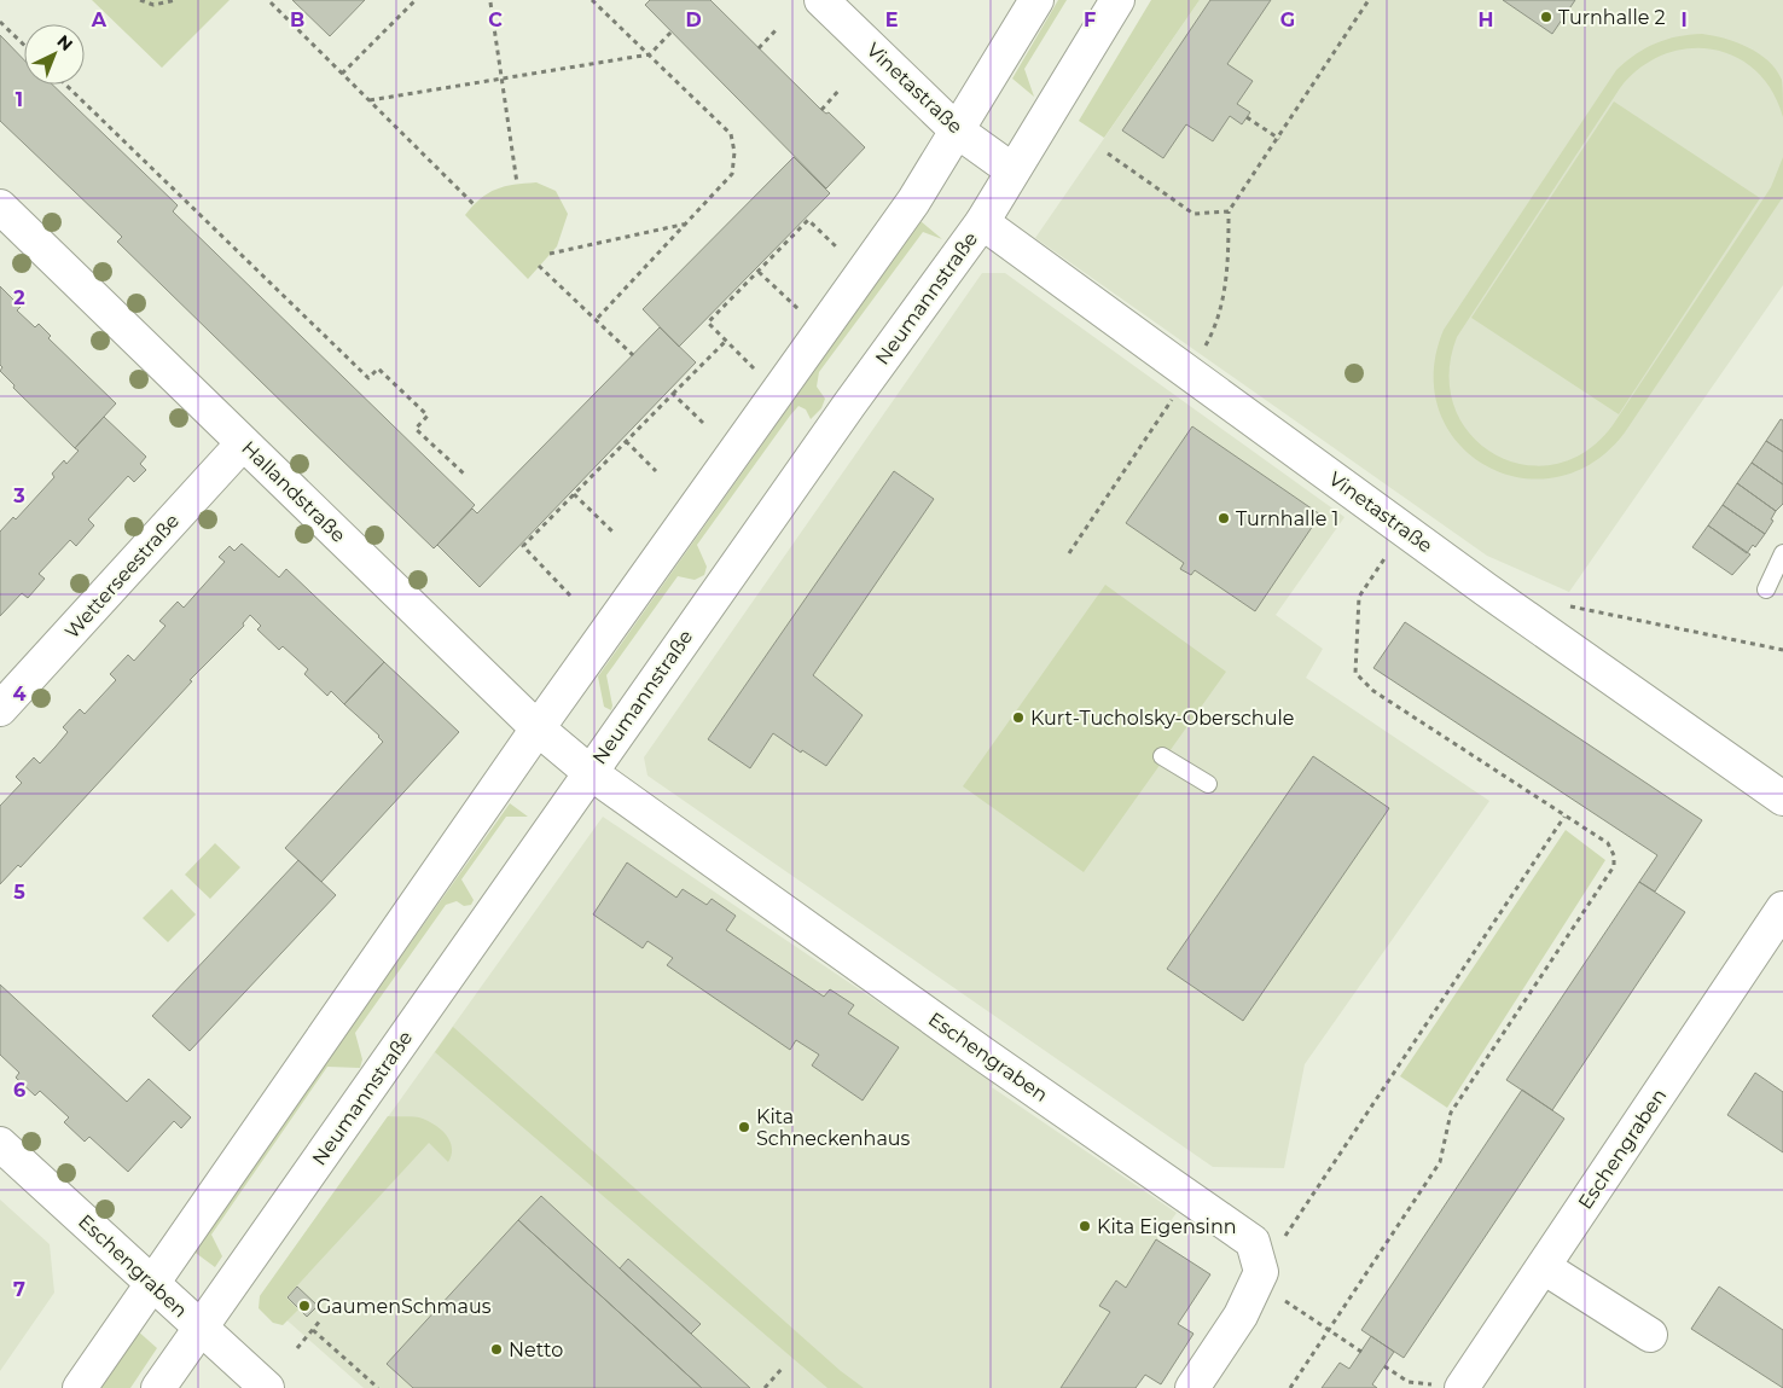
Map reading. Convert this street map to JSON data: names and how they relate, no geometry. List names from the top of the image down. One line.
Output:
{"streets":{"street":["Vinetastraße","Neumannstraße","Hallandstraße","Wetterseestraße","Eschengraben"]},"crossings":[["Vinetastraße","Neumannstraße"],["Neumannstraße","Hallandstraße"],["Neumannstraße","Eschengraben"],["Hallandstraße","Wetterseestraße"],["Hallandstraße","Eschengraben"]],"places":["Turnhalle 2","Turnhalle 1","Kurt-Tucholsky-Oberschule","Kita Schneckenhaus","Kita Eigensinn","GaumenSchmaus","Netto"],"north":"top right","grid":{"columns":["A","B","C","D","E","F","G","H","I"],"rows":["1","2","3","4","5","6","7"]}}
